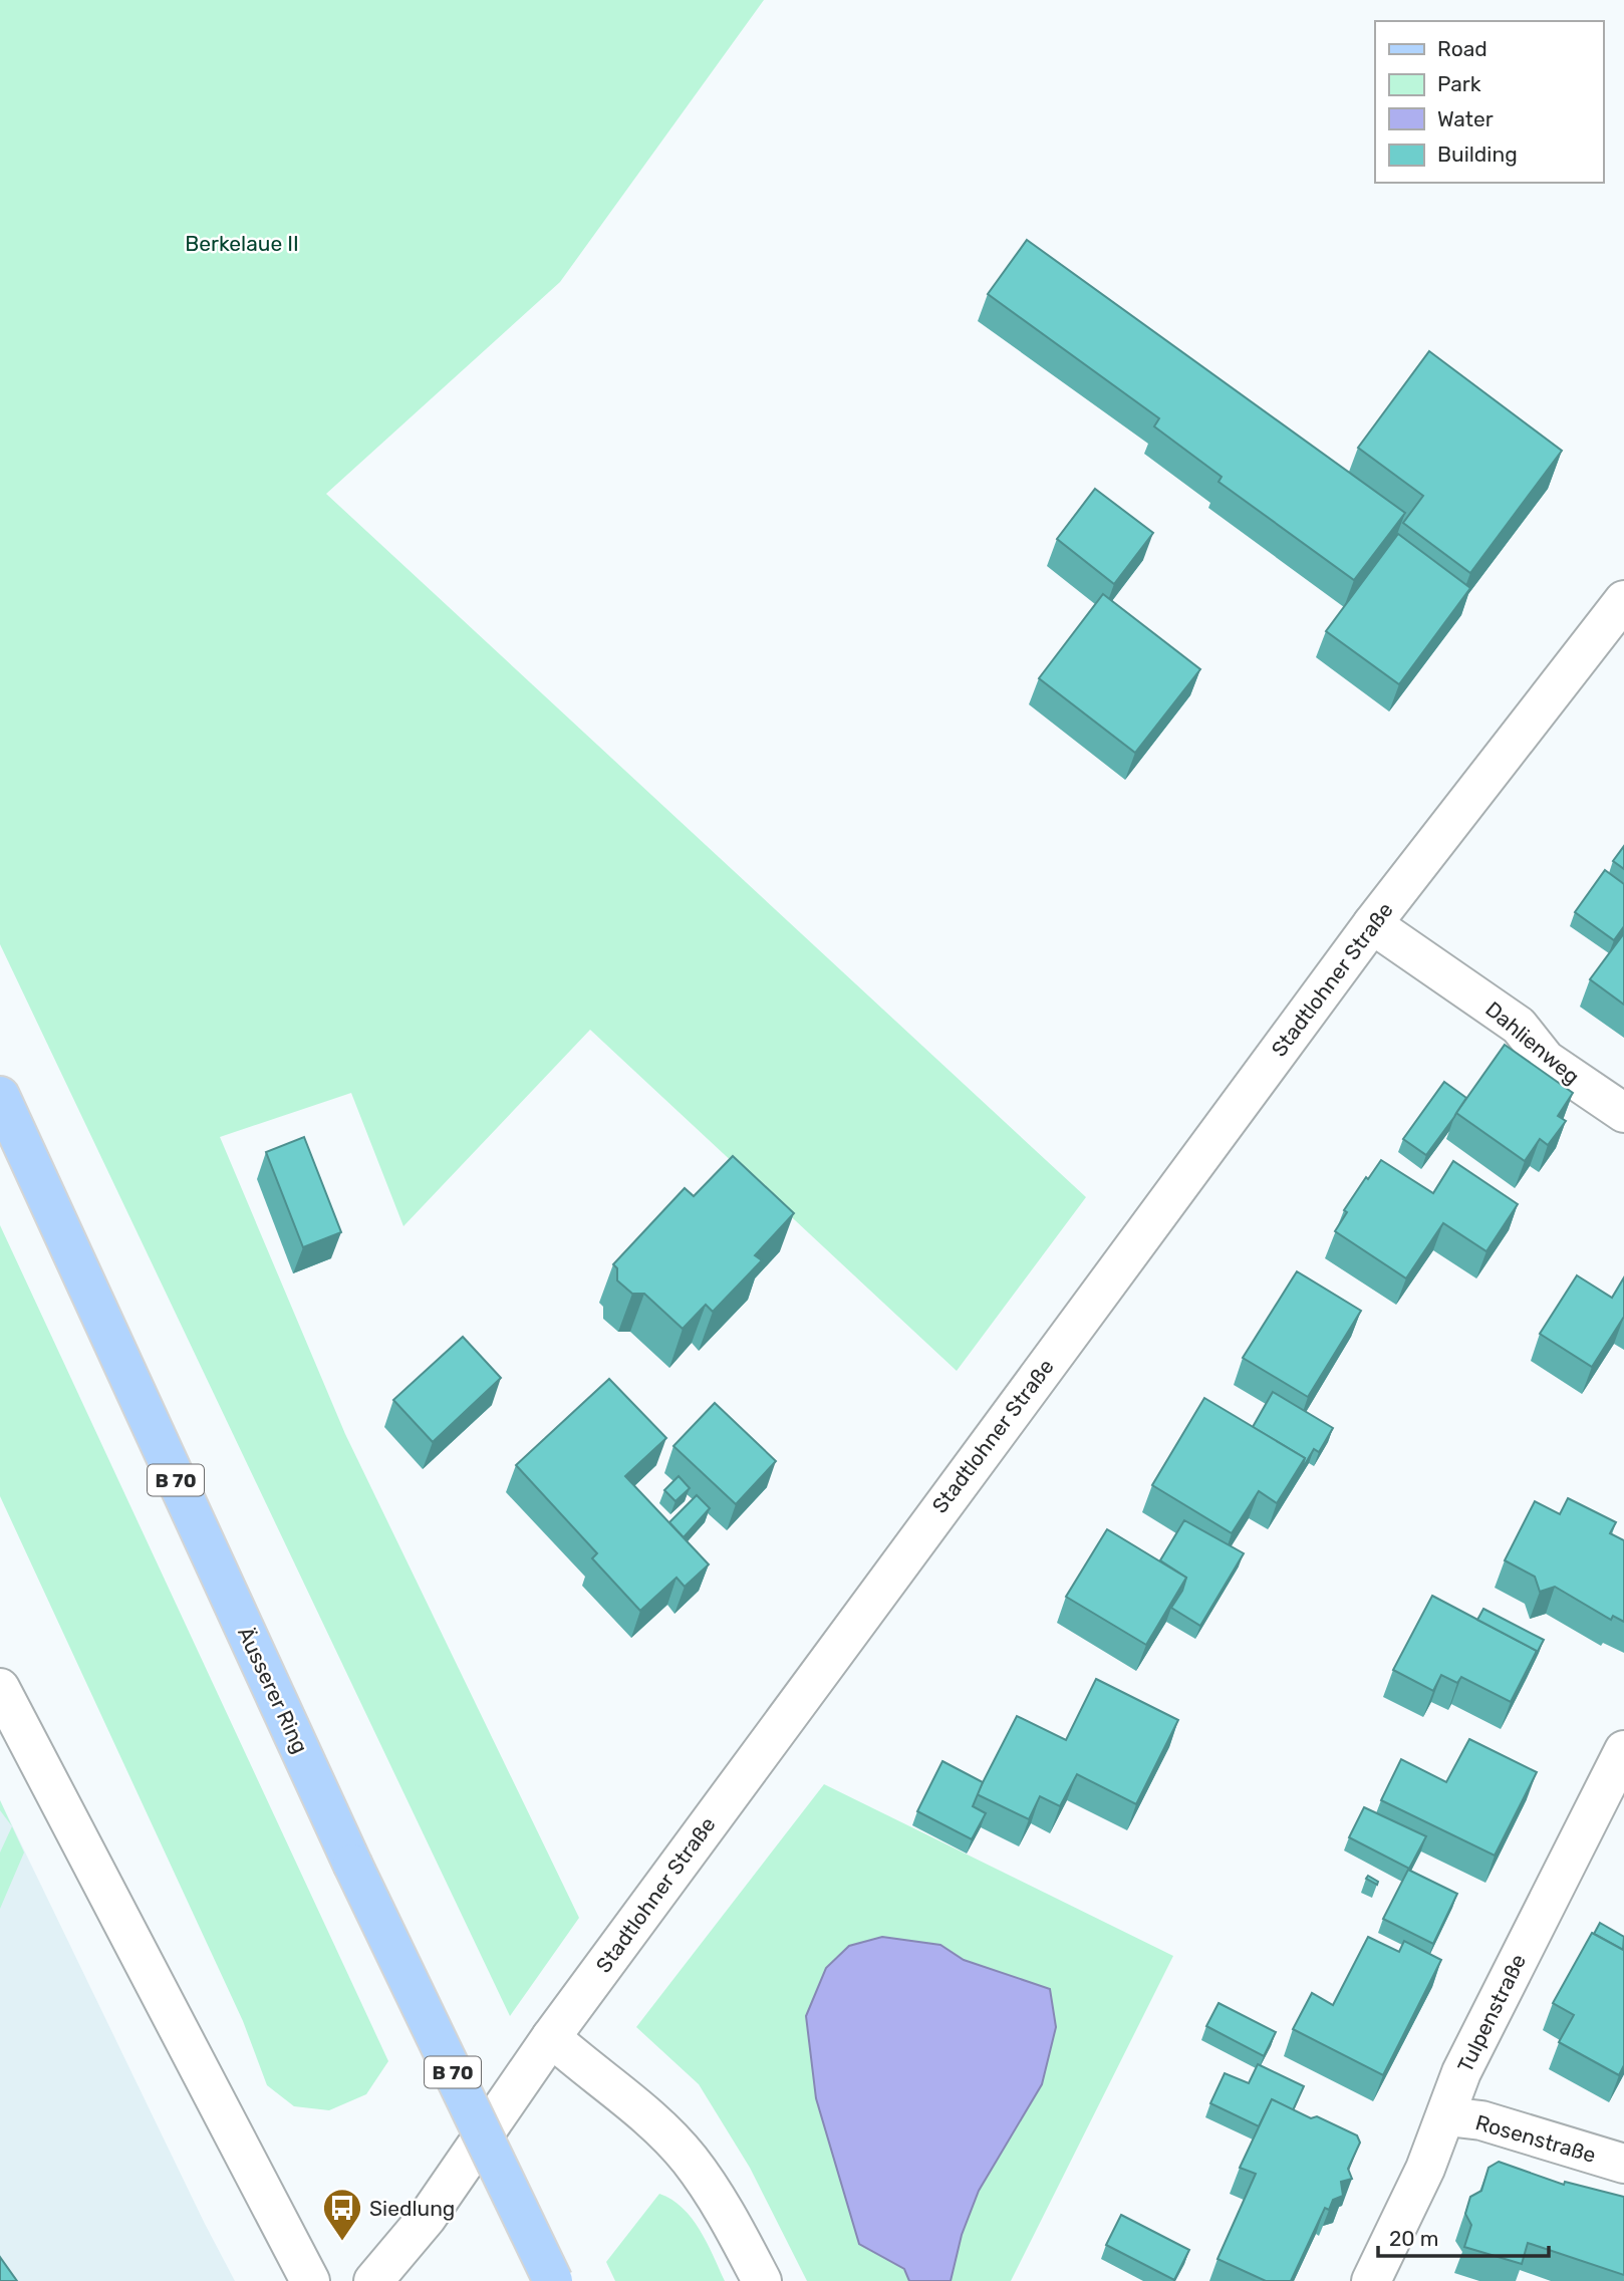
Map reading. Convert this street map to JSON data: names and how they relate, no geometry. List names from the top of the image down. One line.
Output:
{"streets":{"main road":["B 70","Äusserer Ring"],"street":["Stadtlohner Straße","Dahlienweg","Tulpenstraße","Rosenstraße"]},"crossings":[["Stadtlohner Straße","Dahlienweg"],["Tulpenstraße","Rosenstraße"]],"parks":["Berkelaue II"],"places":{"bus stop":["Siedlung"]},"legend":["Road","Park","Water","Building"],"scale_bar":"20 m"}
